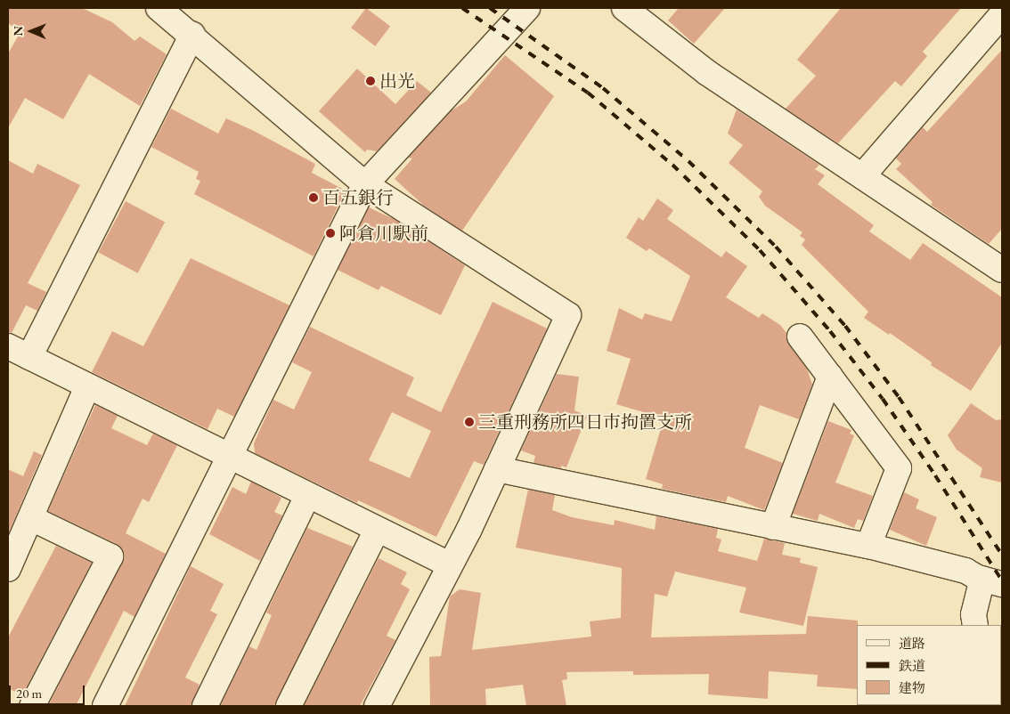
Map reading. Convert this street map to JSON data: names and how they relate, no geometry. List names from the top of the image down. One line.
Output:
{"places":["出光","百五銀行","阿倉川駅前","三重刑務所四日市拘置支所"],"legend":["道路","鉄道","建物"],"scale_bar":"20 m","north":"left"}
